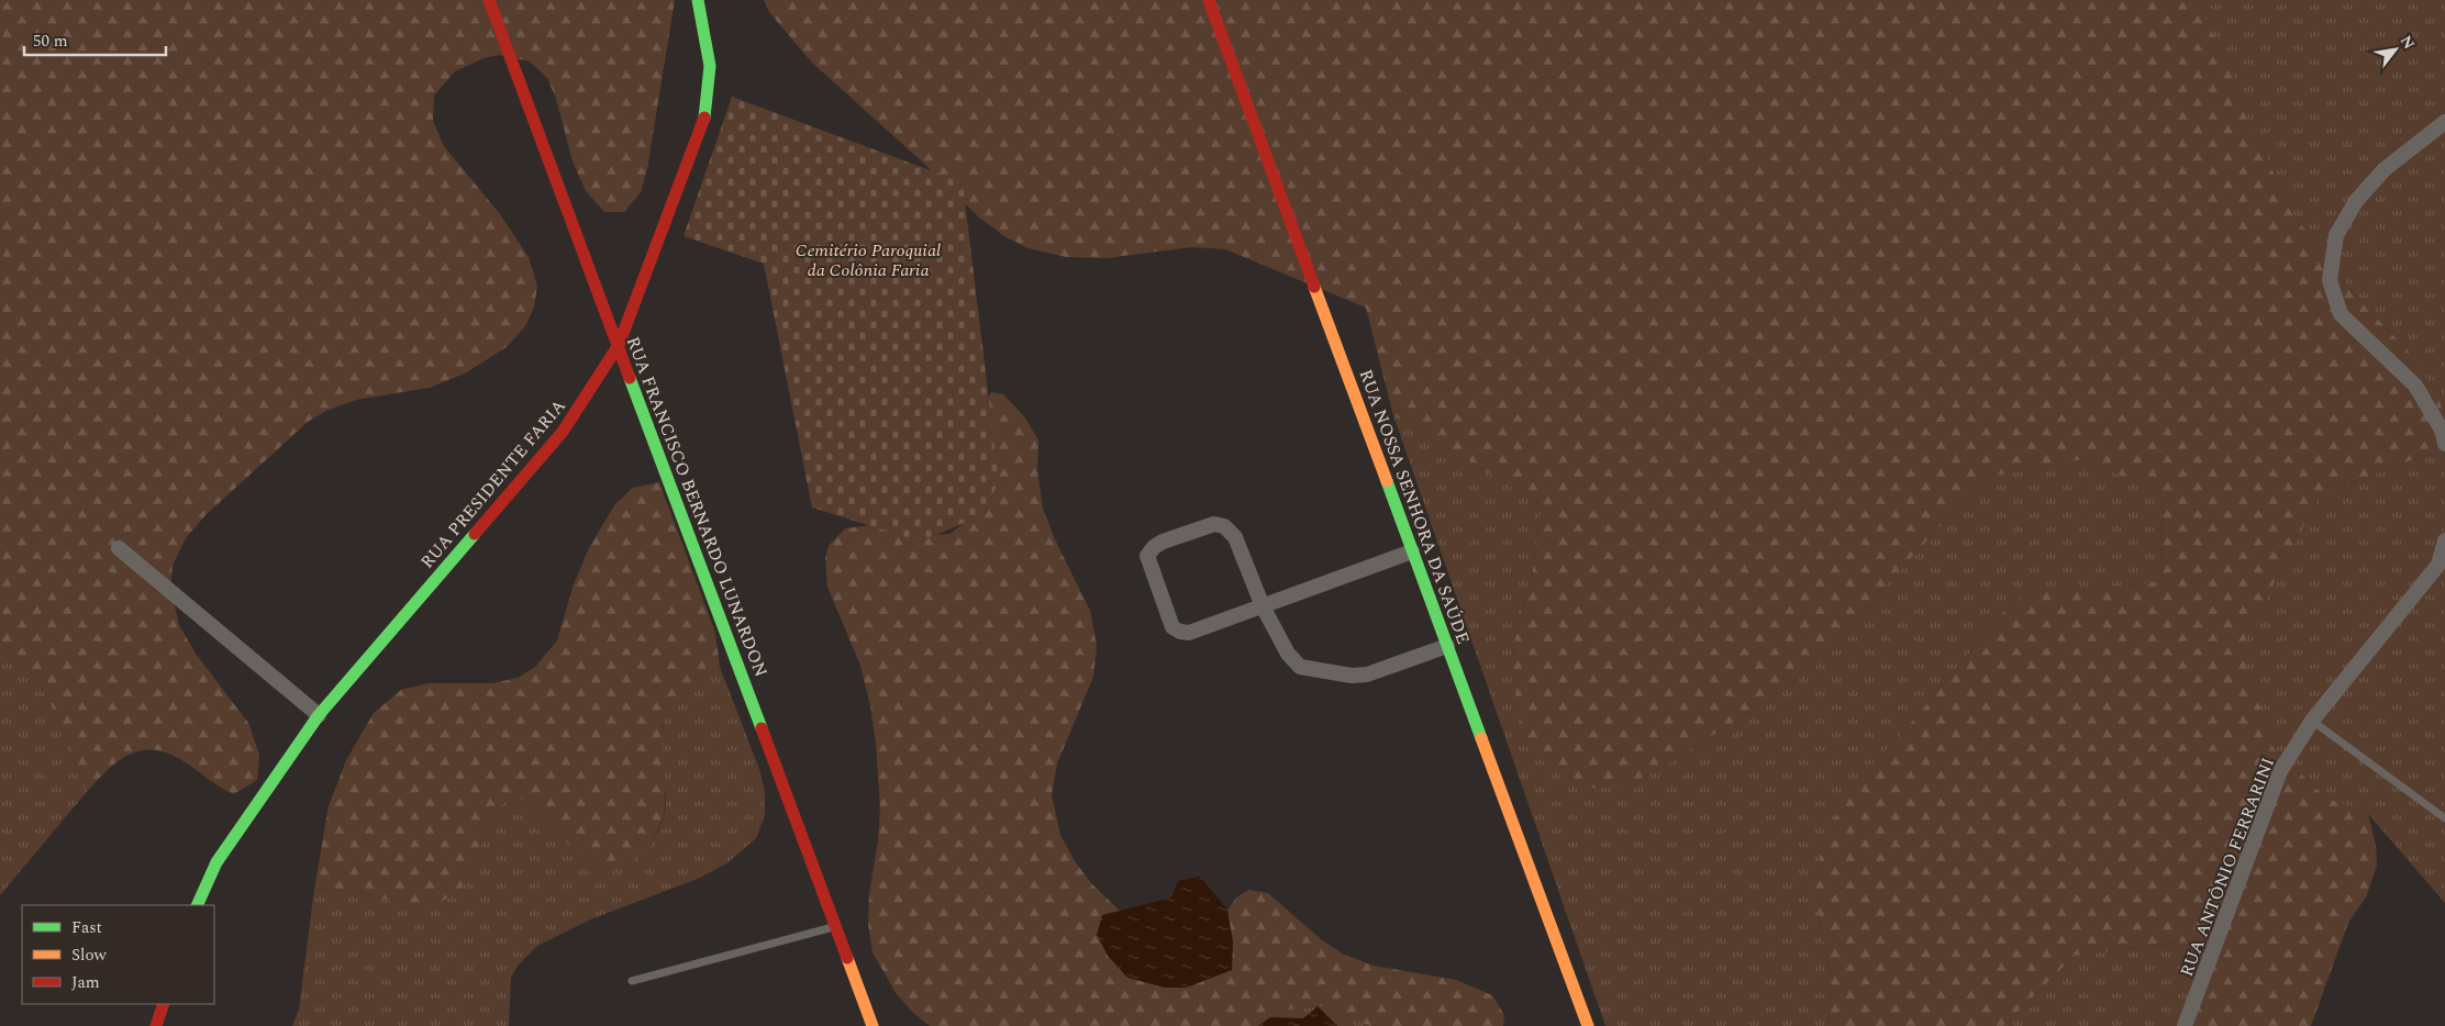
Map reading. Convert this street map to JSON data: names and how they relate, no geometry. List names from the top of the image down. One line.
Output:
{"streets":{"street":["RUA PRESIDENTE FARIA","RUA FRANCISCO BERNARDO LUNARDON","RUA NOSSA SENHORA DA SAÚDE","RUA ANTÔNIO FERRARINI"]},"crossings":[["RUA PRESIDENTE FARIA","RUA FRANCISCO BERNARDO LUNARDON"]],"parks":["Cemitério Paroquial da Colônia Faria"],"legend":["Fast","Slow","Jam"],"scale_bar":"50 m","north":"top right"}
